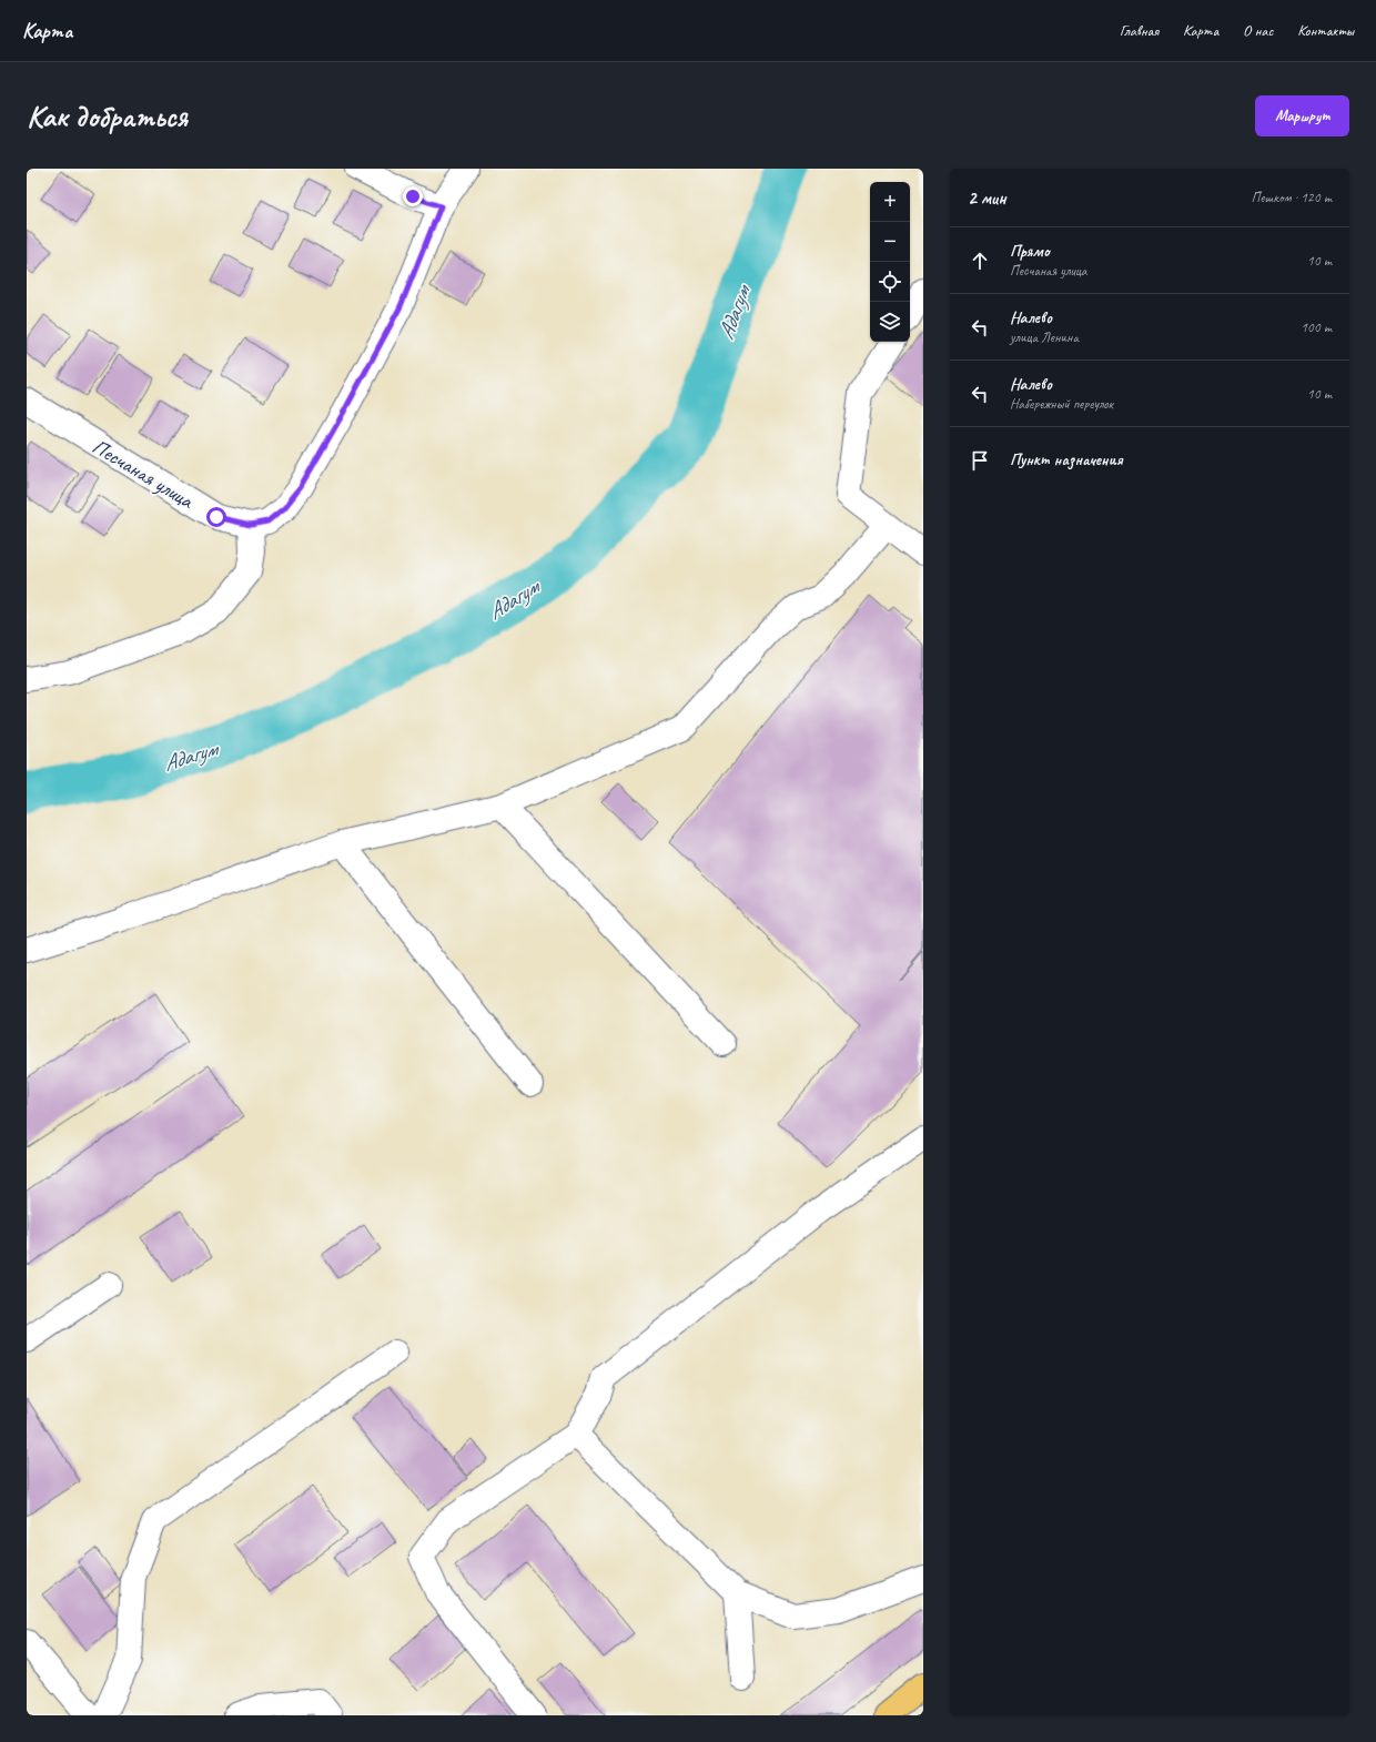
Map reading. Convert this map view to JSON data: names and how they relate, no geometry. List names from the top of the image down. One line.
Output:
{"streets":{"street":["Песчаная улица"]},"water":["Адагум"],"page":{"header":"Карта","nav":["Главная","Карта","О нас","Контакты"],"buttons":"Маршрут","title":"Как добраться","heading":["2 мин","Пешком · 120 m"],"map_buttons":["+","−"],"list":[["Прямо","Песчаная улица","10 m"],["Налево","улица Ленина","100 m"],["Налево","Набережный переулок","10 m"],"Пункт назначения"]}}
